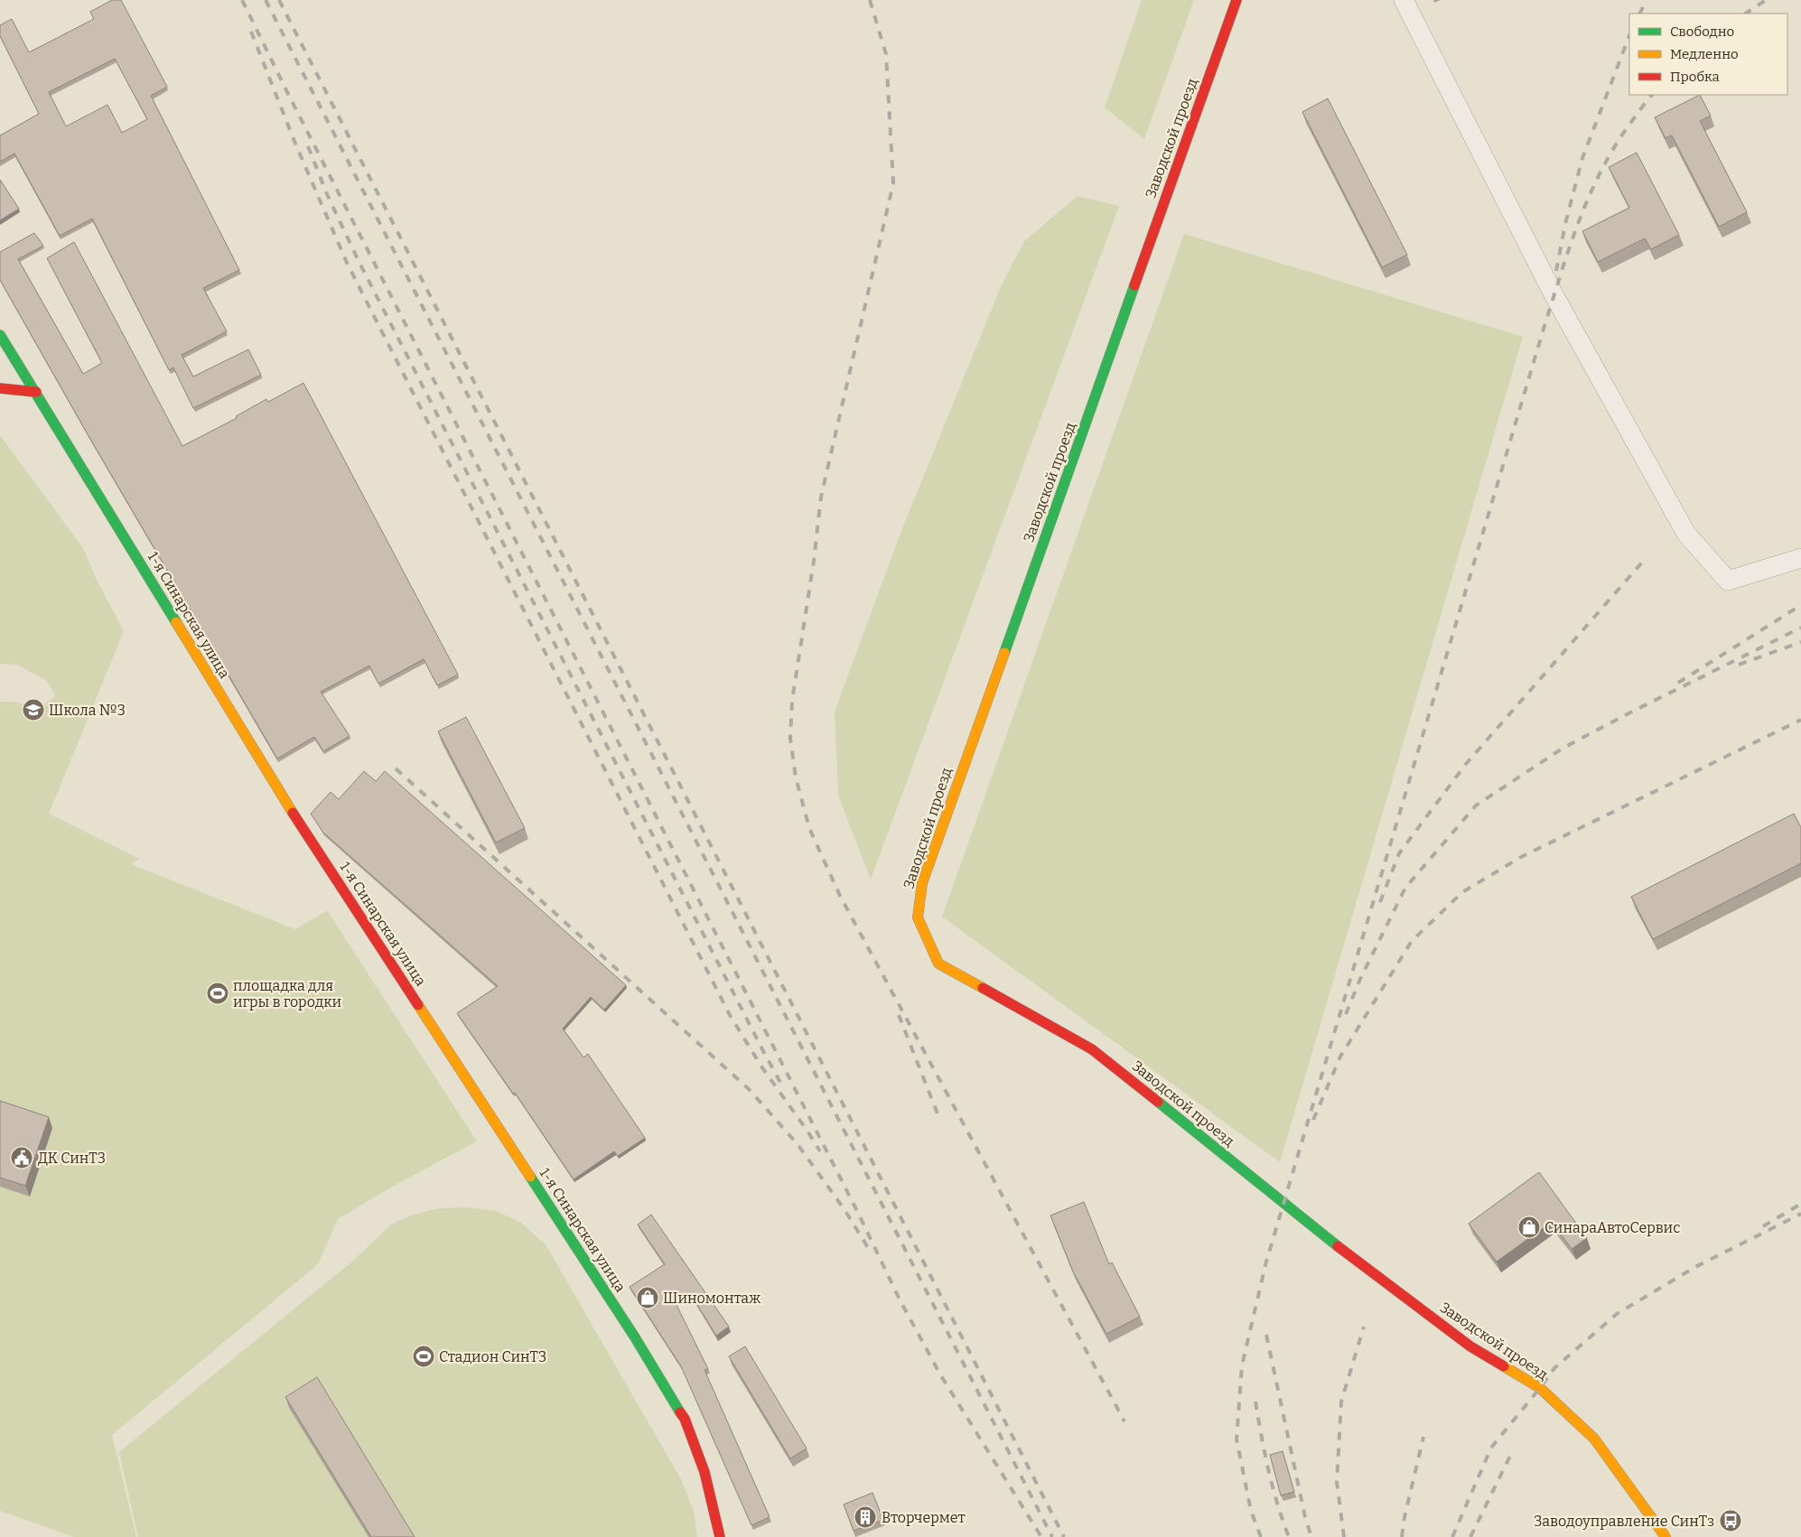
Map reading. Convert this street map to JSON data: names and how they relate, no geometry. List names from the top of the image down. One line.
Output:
{"streets":{"street":["Заводской проезд","1-я Синарская улица"]},"places":{"school or university":["Школа №3"],"sports":["площадка для игры в городки","Стадион СинТЗ"],"public building":["ДК СинТЗ"],"shop":["СинараАвтоСервис","Шиномонтаж"],"building":["Вторчермет"],"bus stop":["Заводоуправление СинТз"]},"legend":["Свободно","Медленно","Пробка"]}
